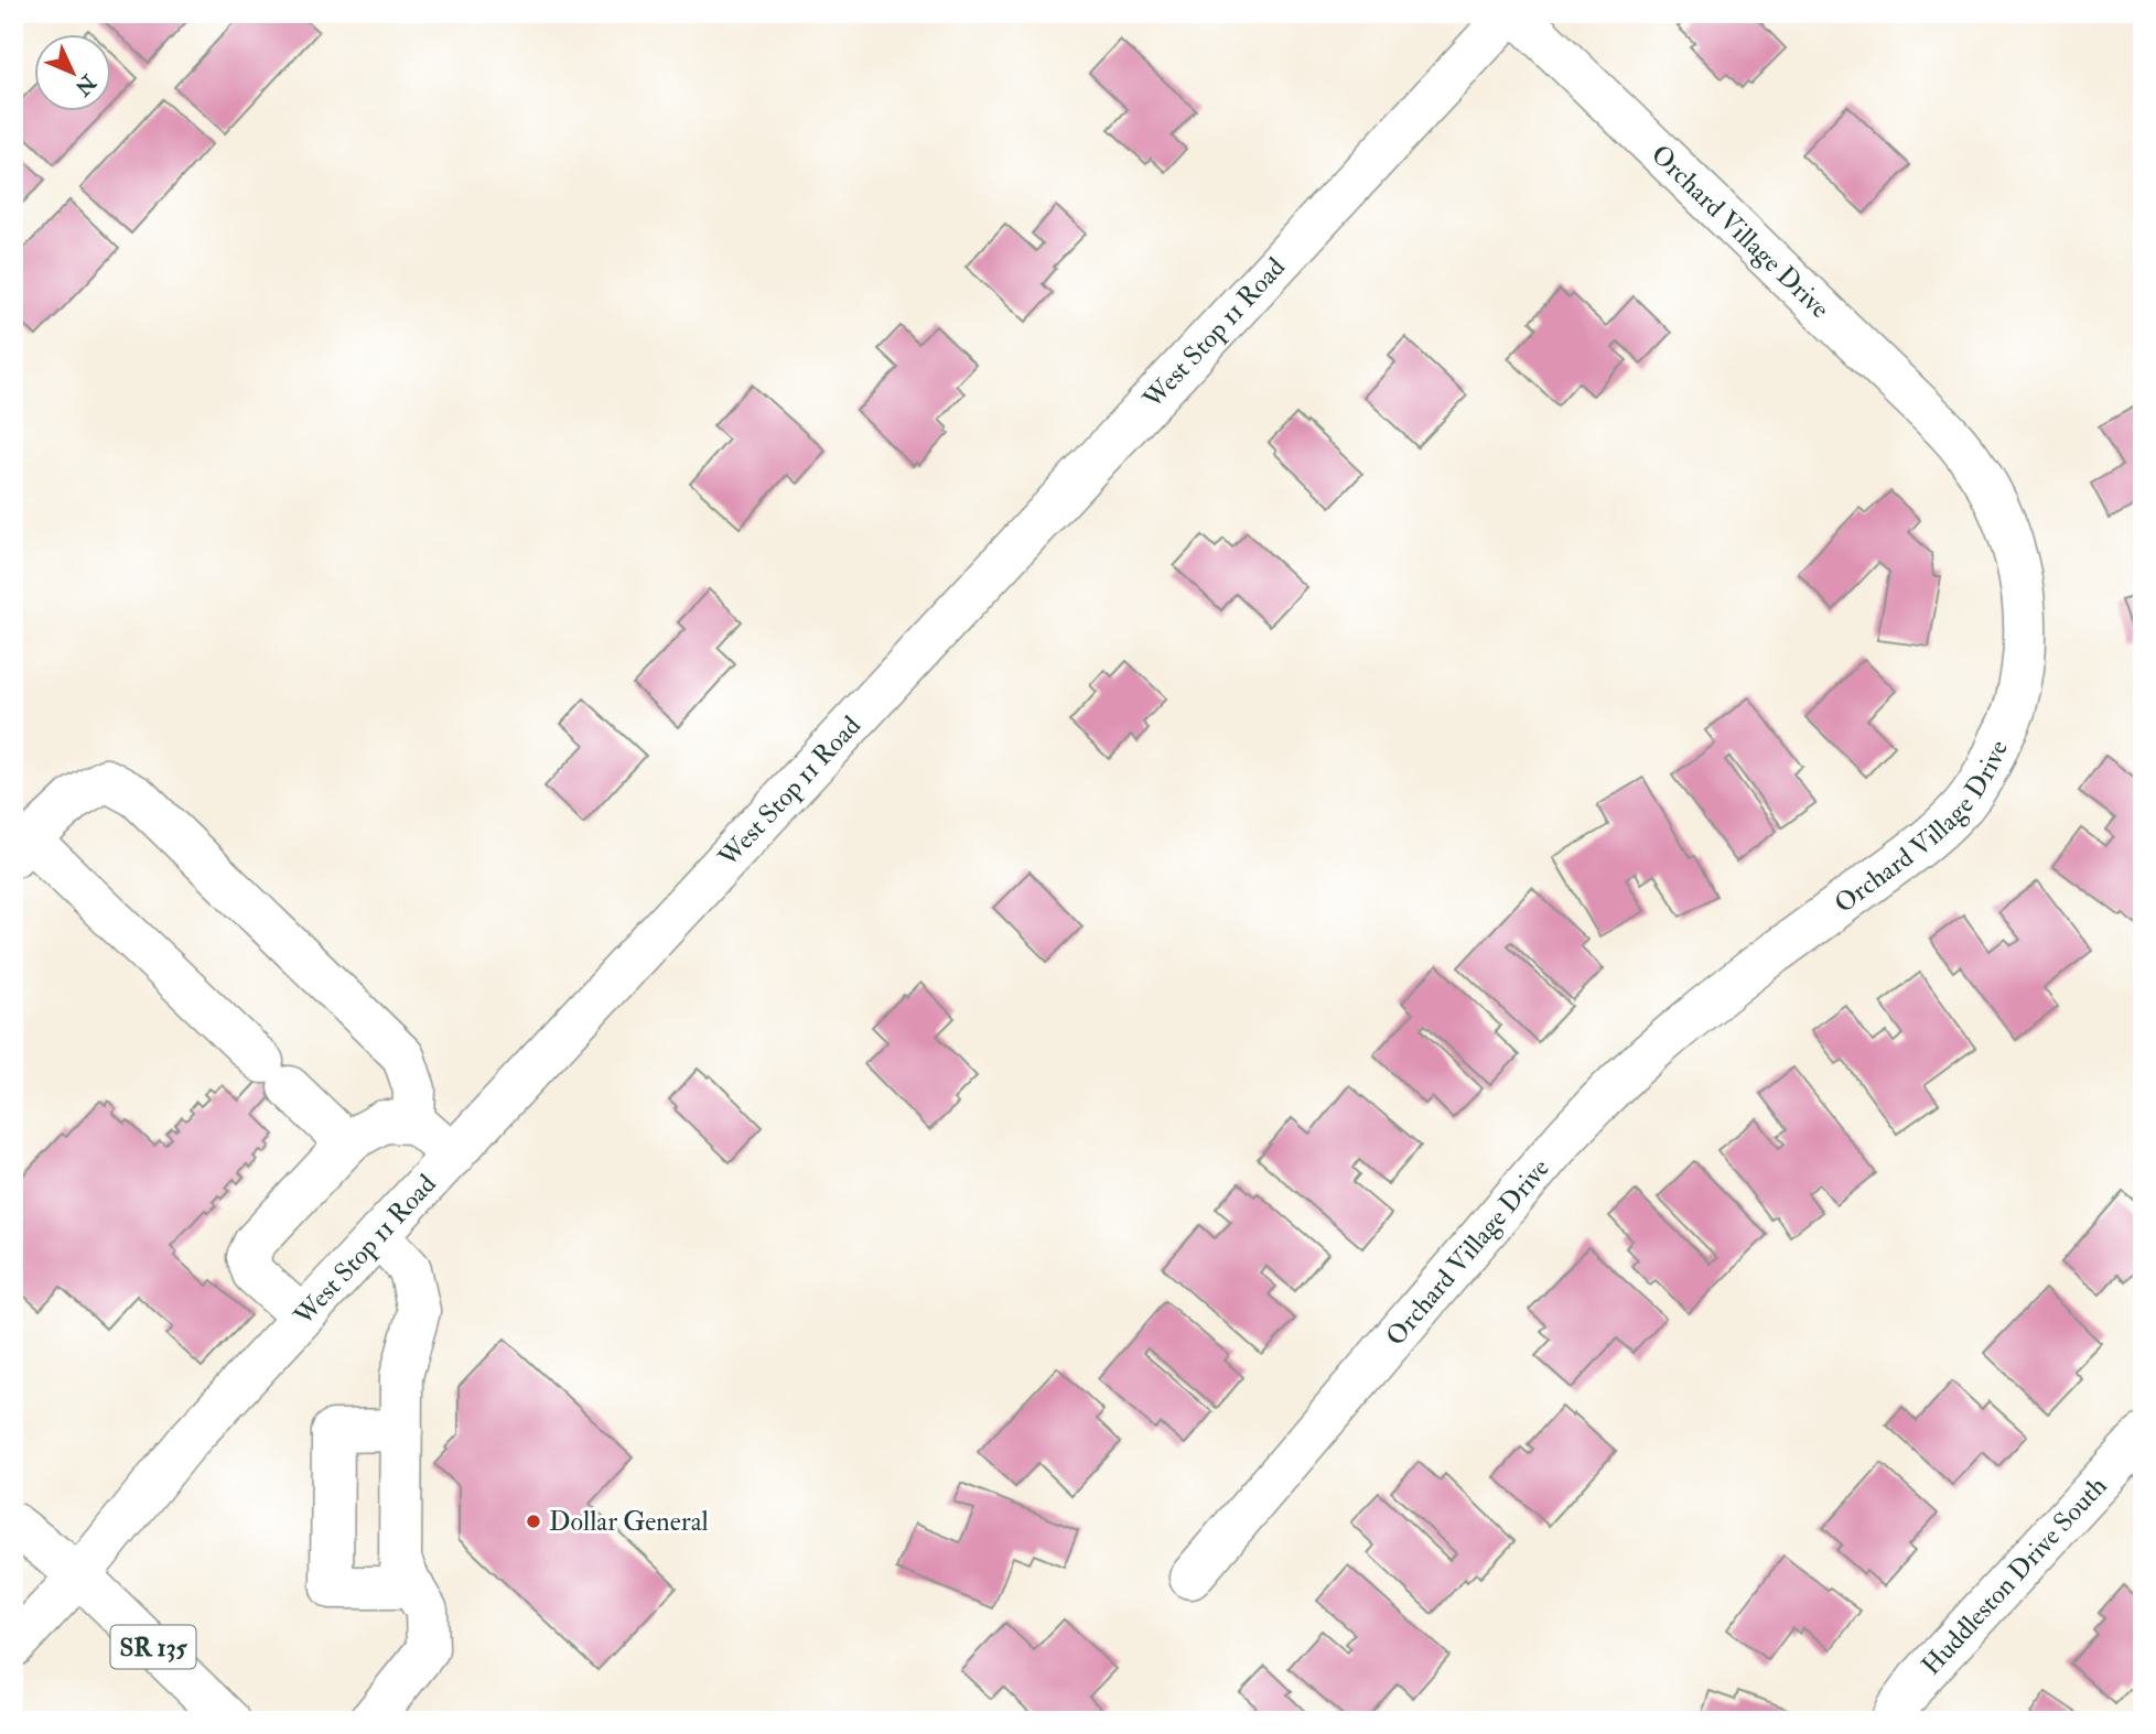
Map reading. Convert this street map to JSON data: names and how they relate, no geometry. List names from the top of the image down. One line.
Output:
{"streets":{"street":["Orchard Village Drive","West Stop 11 Road","Huddleston Drive South","SR 135"]},"crossings":[["Orchard Village Drive","West Stop 11 Road"],["West Stop 11 Road","SR 135"]],"places":["Dollar General"],"north":"bottom right"}
